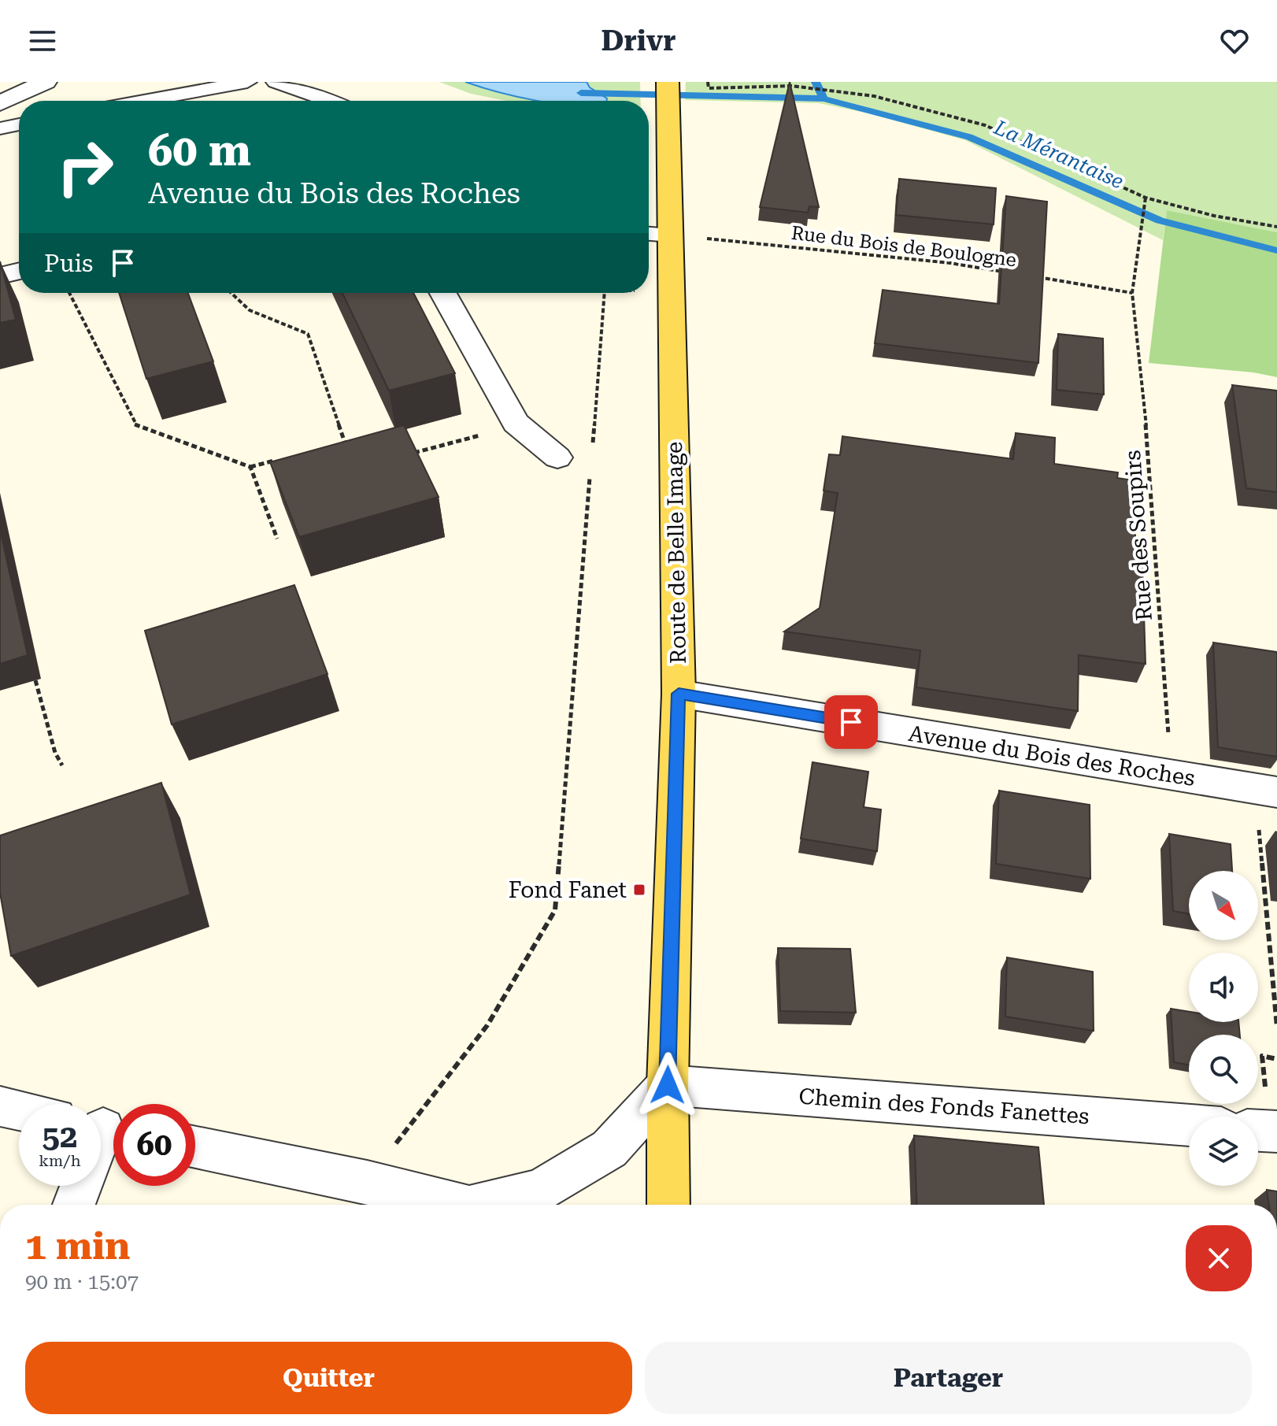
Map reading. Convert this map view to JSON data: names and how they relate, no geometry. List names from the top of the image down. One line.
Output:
{"streets":{"main road":["Route de Belle Image"],"street":["Avenue du Bois des Roches","Chemin des Fonds Fanettes"],"path":["Rue du Bois de Boulogne","Rue des Soupirs"]},"crossings":[["Rue du Bois de Boulogne","Rue des Soupirs"],["Rue du Bois de Boulogne","Route de Belle Image"],["Rue des Soupirs","Avenue du Bois des Roches"],["Route de Belle Image","Avenue du Bois des Roches"],["Route de Belle Image","Chemin des Fonds Fanettes"]],"water":["La Mérantaise"],"places":{"transit":["Fond Fanet"]},"north":"bottom right","page":{"header":"Drivr","turn":["60 m","Avenue du Bois des Roches"],"then":"Puis","speed":"52 km/h","limit":"60","heading":["1 min","90 m · 15:07"],"buttons":["Quitter","Partager"]}}
